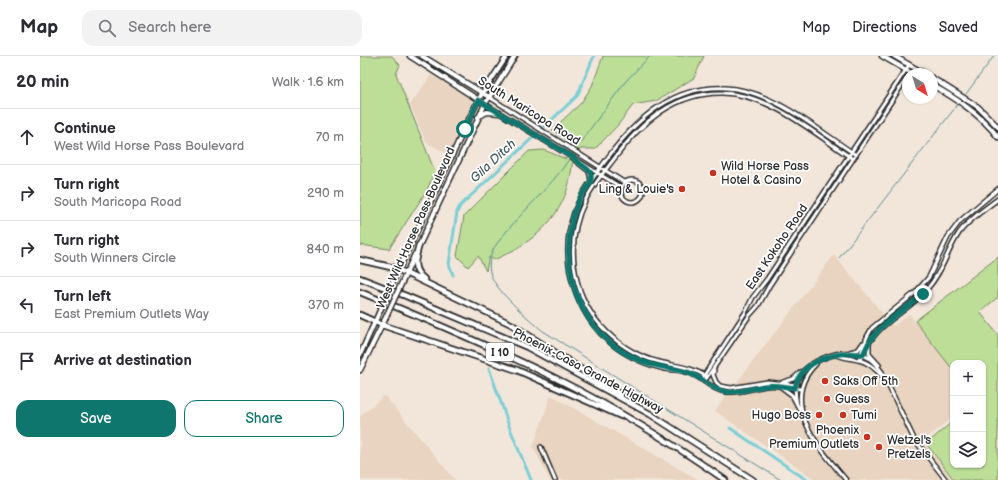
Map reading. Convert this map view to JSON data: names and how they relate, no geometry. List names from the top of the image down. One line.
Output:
{"streets":{"highway":["I 10","Phoenix-Casa Grande Highway"],"main road":["South Maricopa Road","West Wild Horse Pass Boulevard"],"street":["East Kokoho Road"]},"crossings":[["South Maricopa Road","West Wild Horse Pass Boulevard"]],"water":["Gila Ditch"],"places":["Wild Horse Pass Hotel & Casino","Ling & Louie's","Saks Off 5th","Guess","Hugo Boss","Tumi","Phoenix Premium Outlets","Wetzel's Pretzels"],"north":"bottom right","page":{"header":"Map","search":"Search here","nav":["Map","Directions","Saved"],"heading":["20 min","Walk · 1.6 km"],"list":[["Continue","West Wild Horse Pass Boulevard","70 m"],["Turn right","South Maricopa Road","290 m"],["Turn right","South Winners Circle","840 m"],["Turn left","East Premium Outlets Way","370 m"],"Arrive at destination"],"map_buttons":["+","−"],"buttons":["Save","Share"]}}
